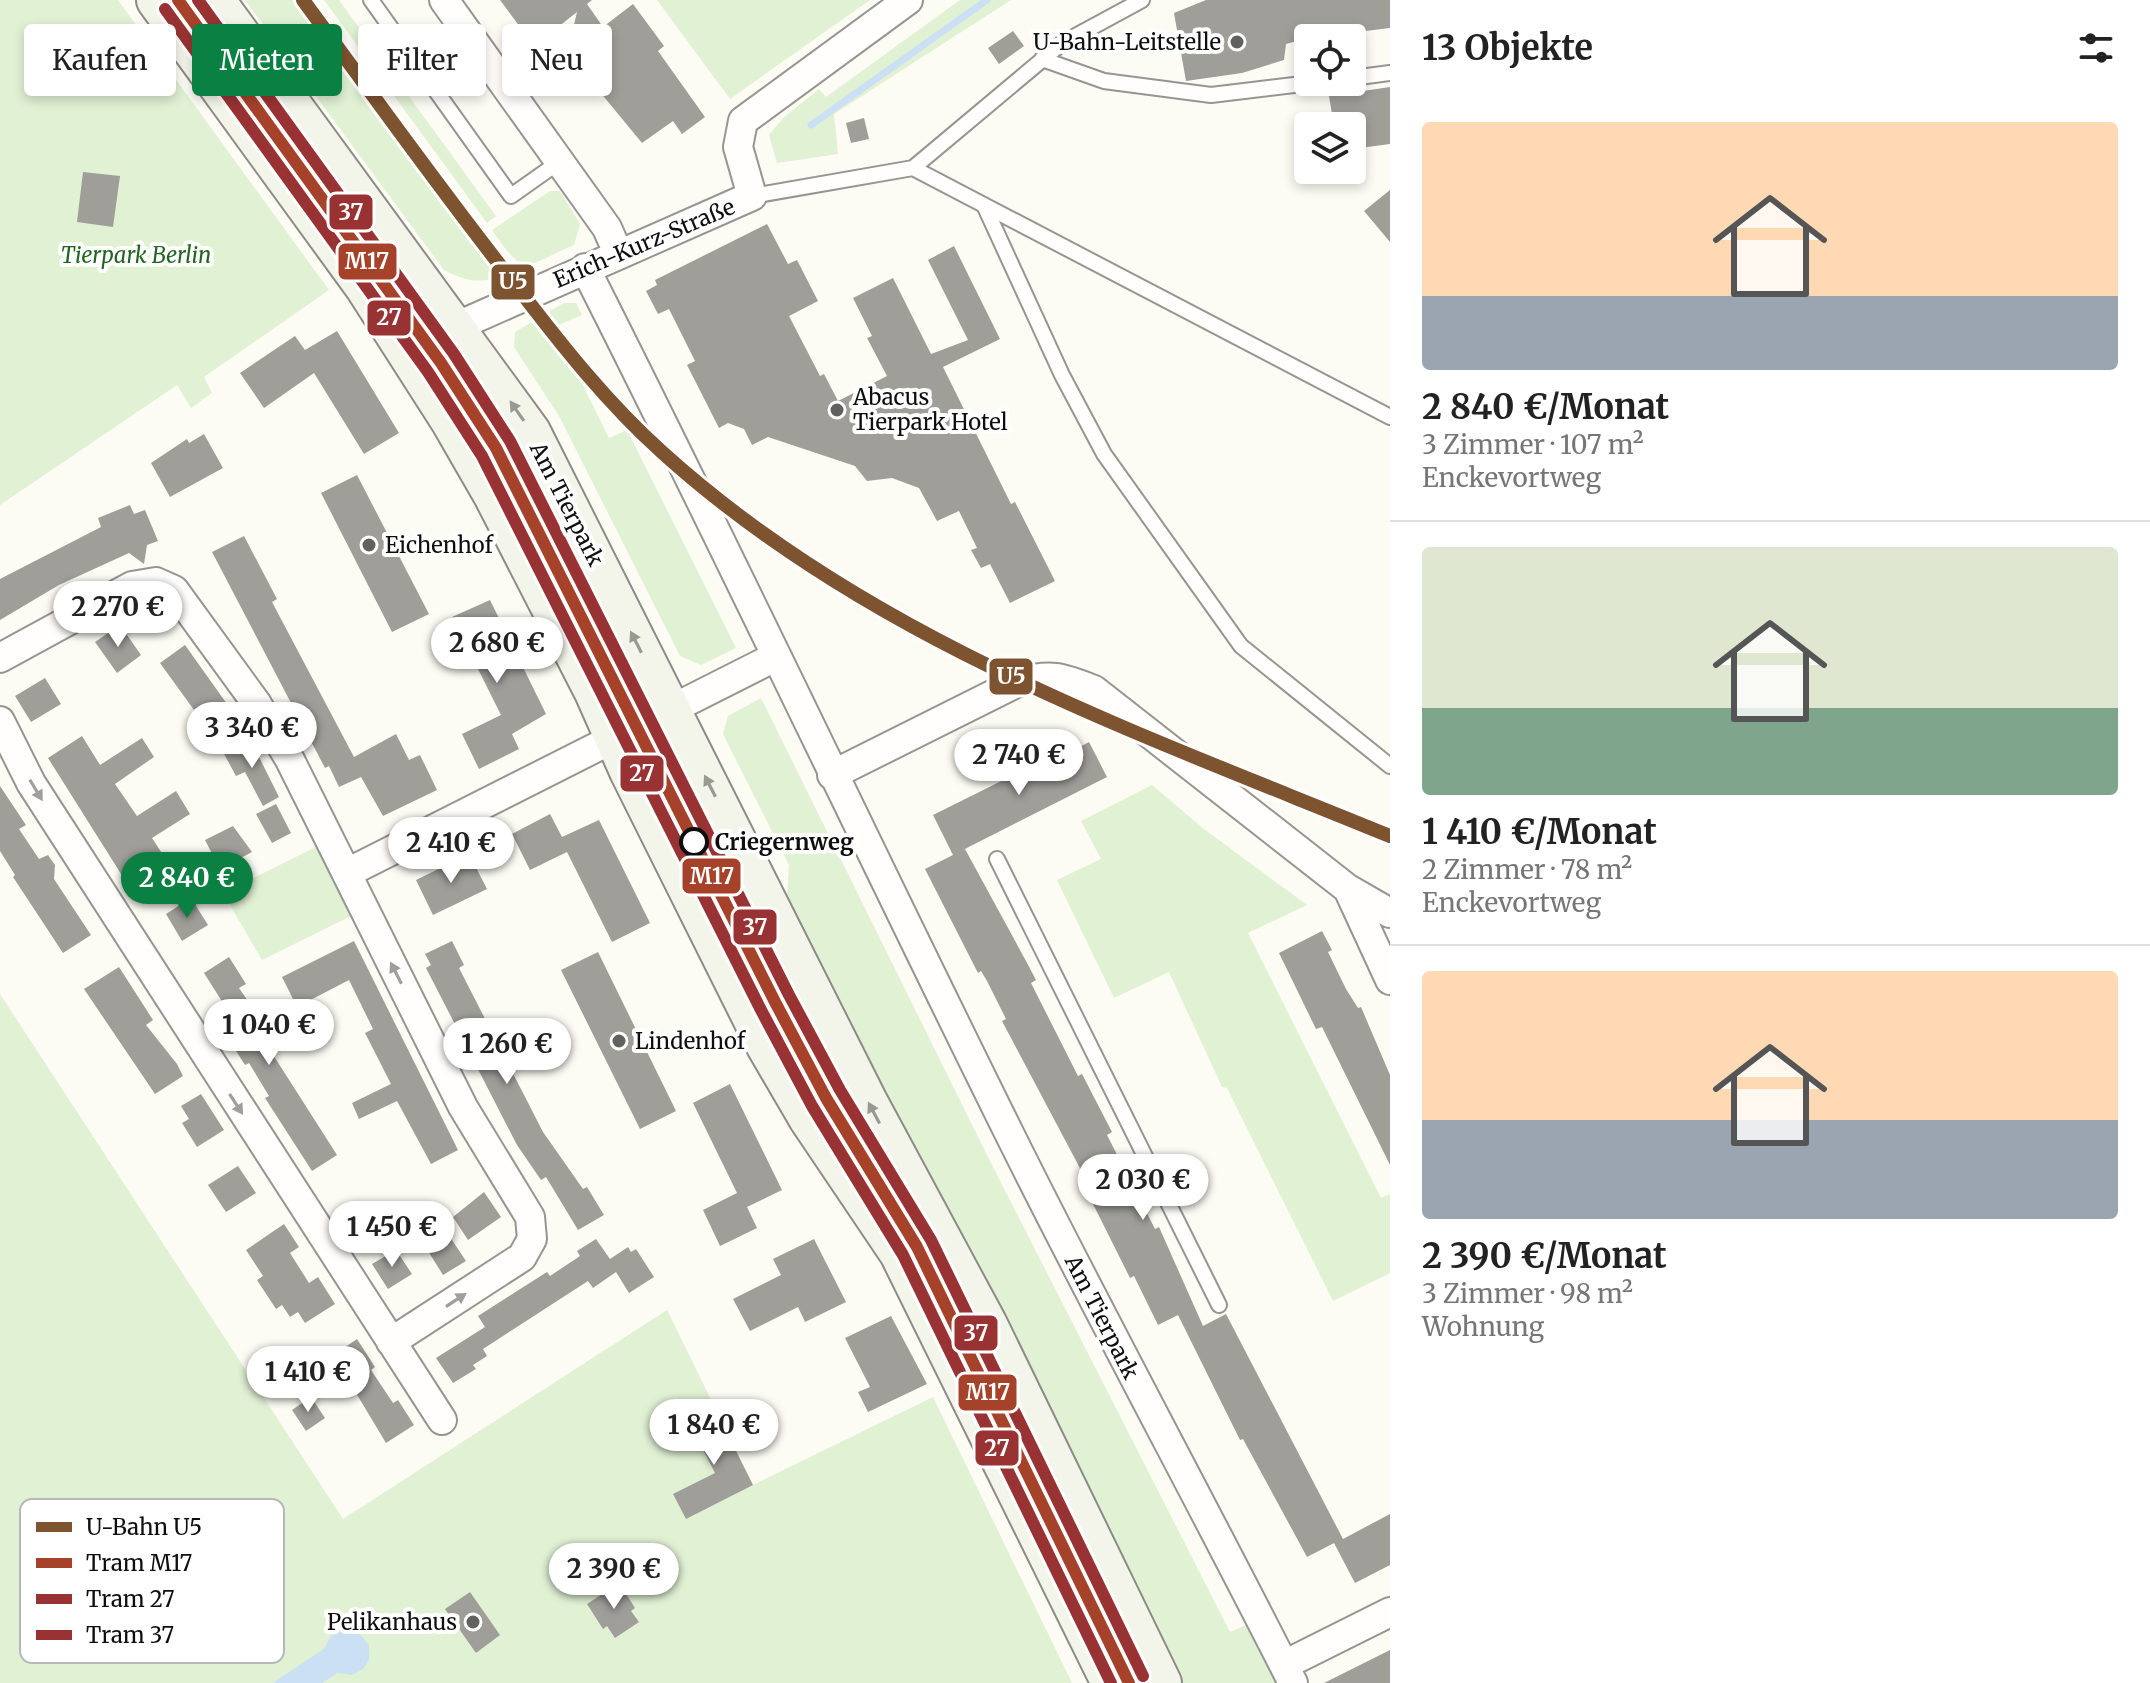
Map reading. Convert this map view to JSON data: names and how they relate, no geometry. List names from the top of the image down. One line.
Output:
{"streets":{"main road":["Am Tierpark"],"street":["Erich-Kurz-Straße"]},"crossings":[["Erich-Kurz-Straße","Am Tierpark"]],"parks":["Tierpark Berlin"],"places":["U-Bahn-Leitstelle","Abacus Tierpark Hotel","Eichenhof","Criegernweg","Lindenhof","Pelikanhaus"],"lines":["metro line U5","tram line M17","tram line 37","tram line 27"],"legend":["U-Bahn U5","Tram M17","Tram 27","Tram 37"],"page":{"heading":"13 Objekte","chip":["Kaufen","Mieten","Filter","Neu"],"list":[{"name":"2 840 €/Monat","note":"3 Zimmer · 107 m² · Enckevortweg"},{"name":"1 410 €/Monat","note":"2 Zimmer · 78 m² · Enckevortweg"},{"name":"2 390 €/Monat","note":"3 Zimmer · 98 m² · Wohnung"}],"price":["2 270 €","2 680 €","3 340 €","2 740 €","2 410 €","2 840 €","1 040 €","1 260 €","2 030 €","1 450 €","1 410 €","1 840 €","2 390 €"]}}
